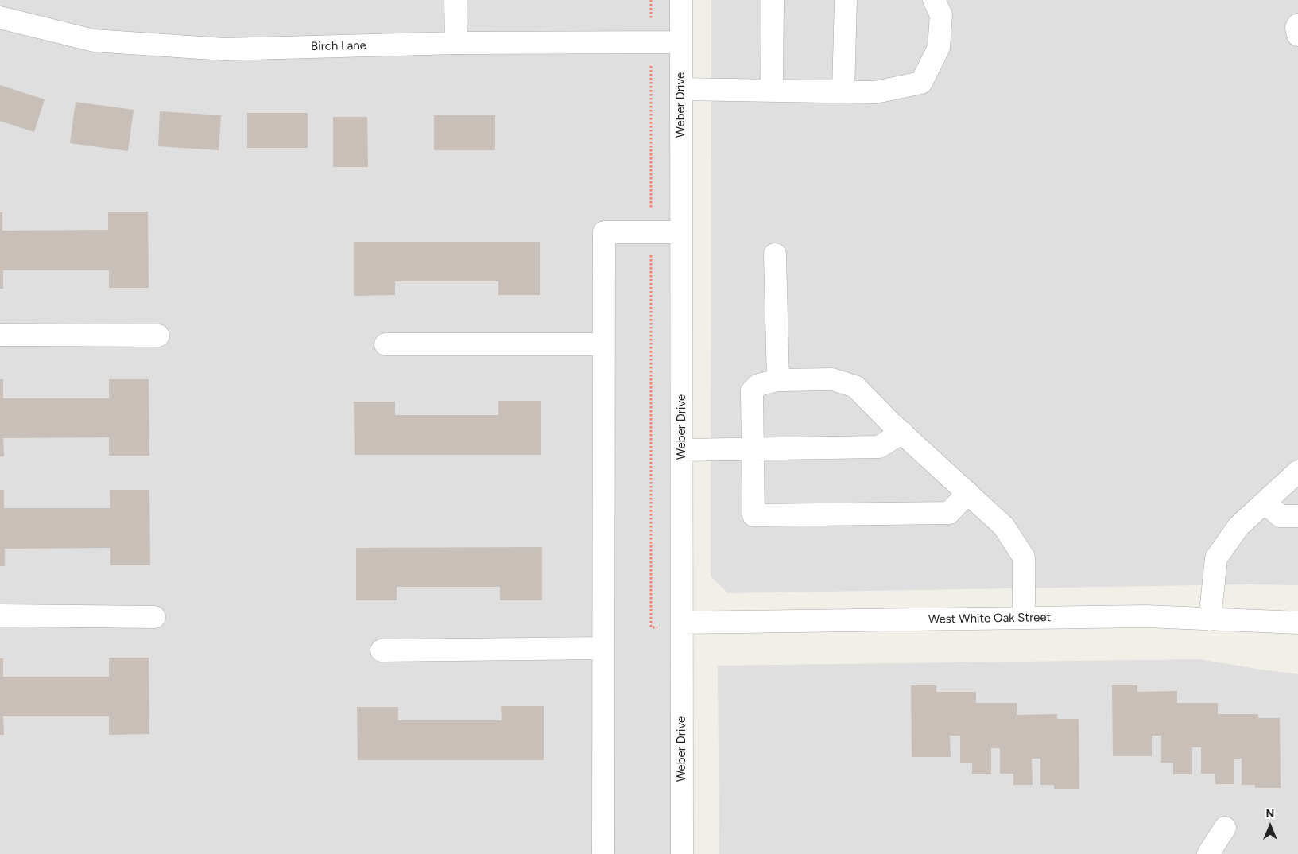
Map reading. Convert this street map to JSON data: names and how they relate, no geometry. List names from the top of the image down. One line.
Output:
{"streets":{"street":["Birch Lane","Weber Drive","West White Oak Street"]},"crossings":[["Birch Lane","Weber Drive"],["Weber Drive","West White Oak Street"]],"north":"top"}
